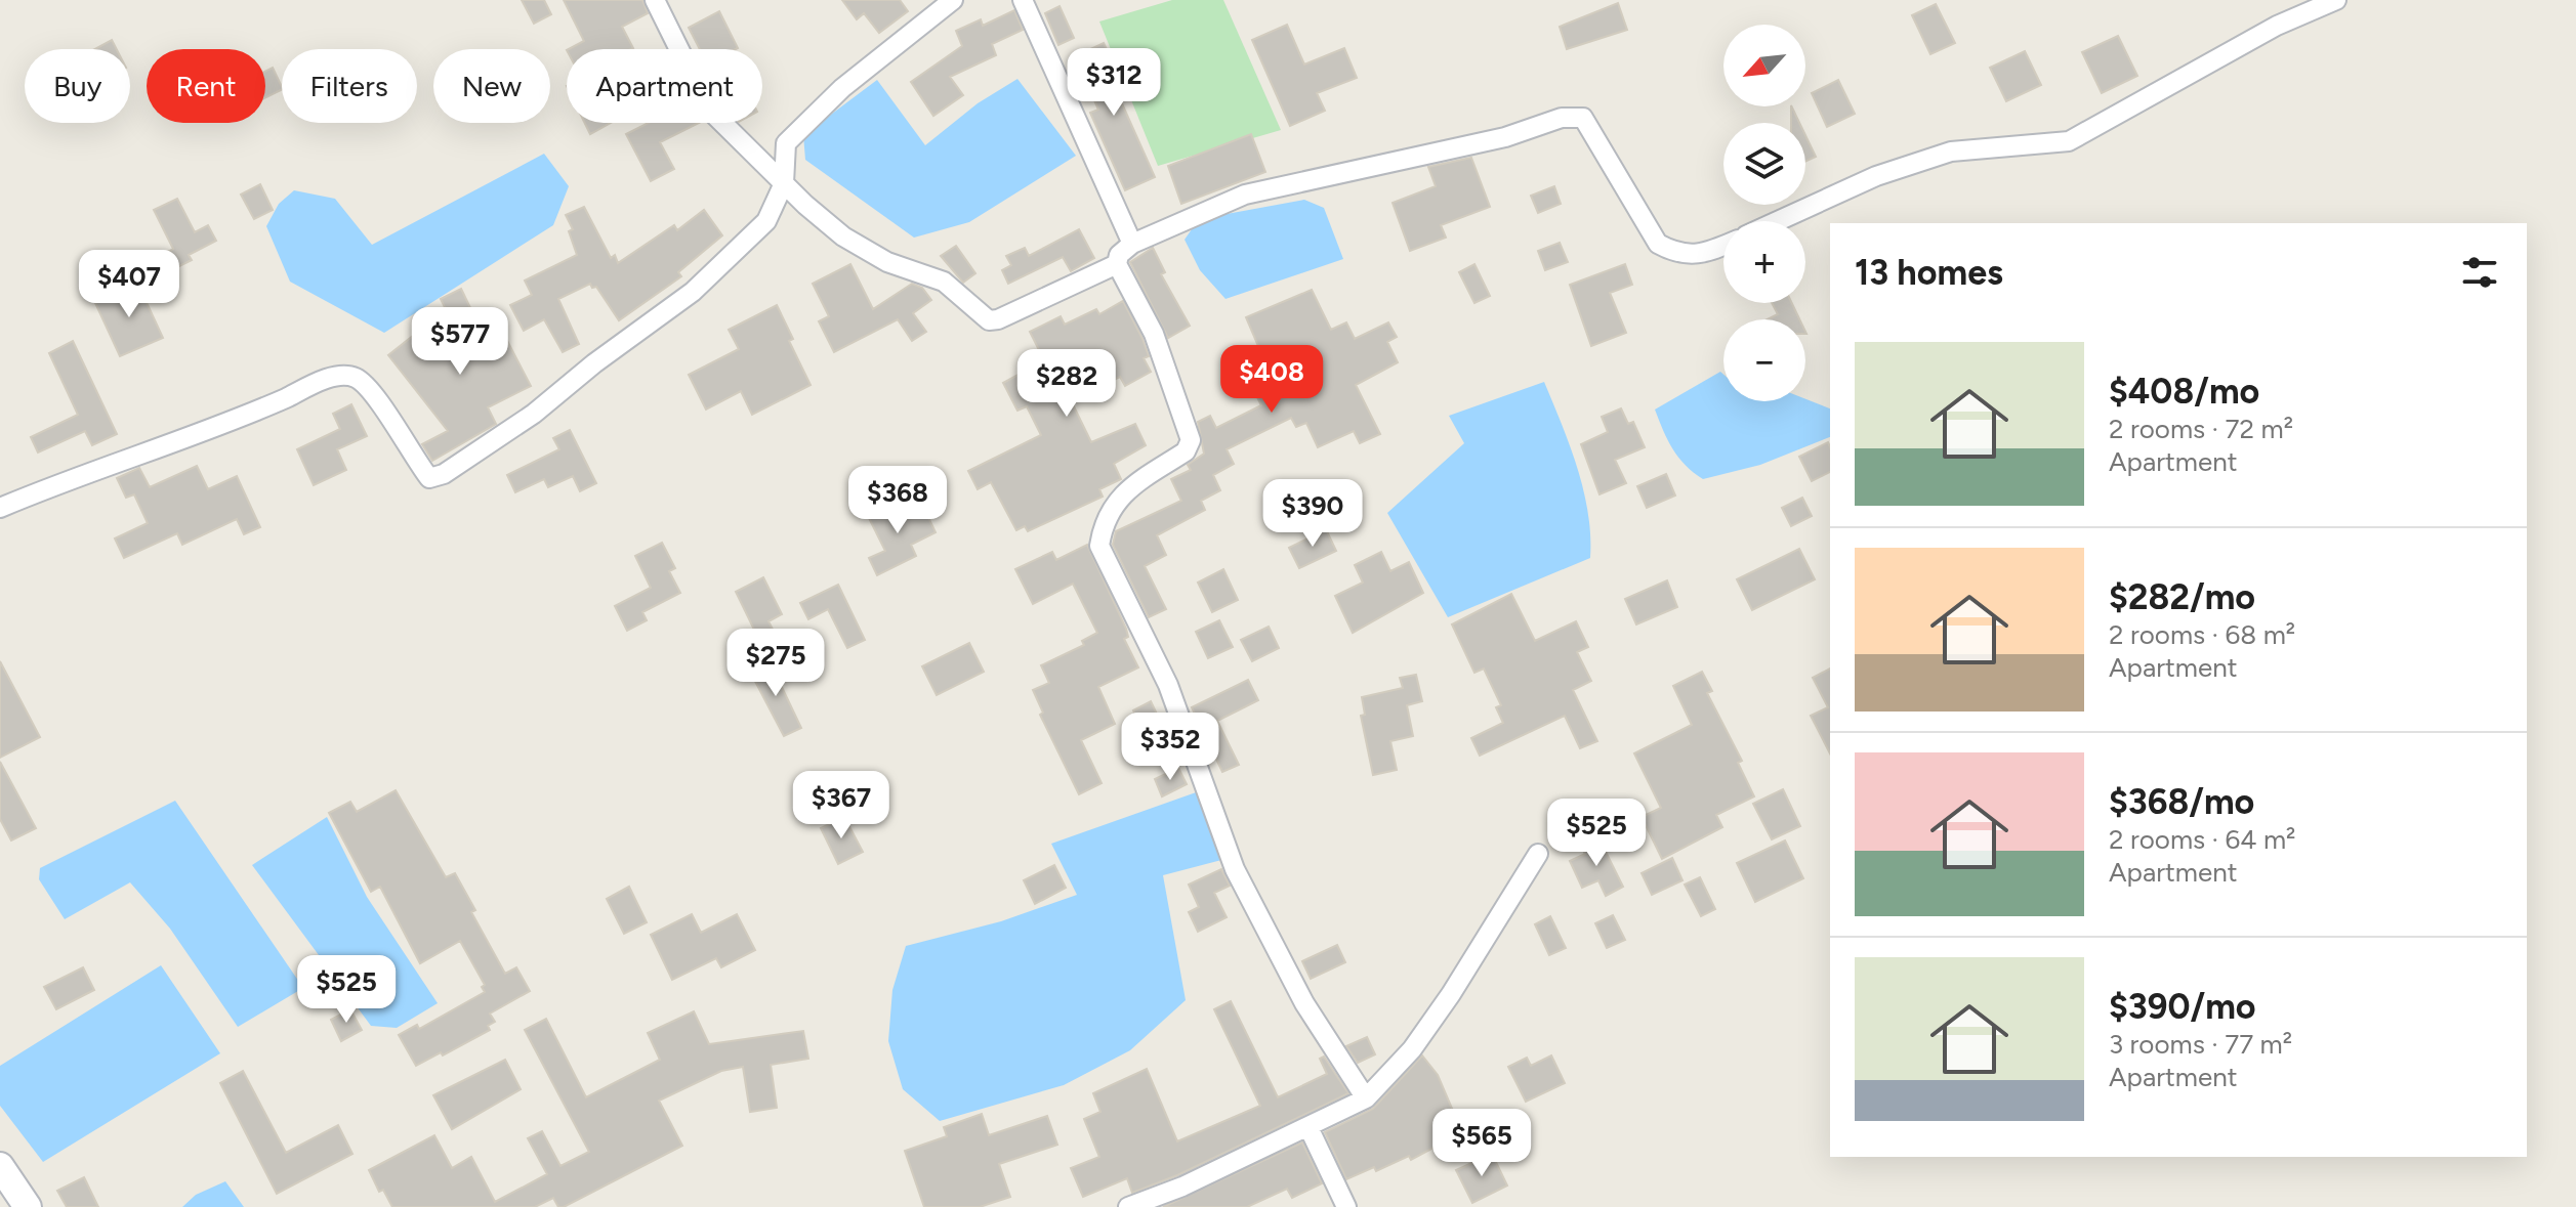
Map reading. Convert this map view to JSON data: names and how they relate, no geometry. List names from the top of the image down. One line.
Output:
{"north":"bottom left","page":{"map_buttons":["+","−"],"price":["$312","$407","$577","$408","$282","$368","$390","$275","$352","$367","$525","$525","$565"],"chip":["Buy","Rent","Filters","New","Apartment"],"heading":"13 homes","list":[{"name":"$408/mo","note":"2 rooms · 72 m² · Apartment"},{"name":"$282/mo","note":"2 rooms · 68 m² · Apartment"},{"name":"$368/mo","note":"2 rooms · 64 m² · Apartment"},{"name":"$390/mo","note":"3 rooms · 77 m² · Apartment"}]}}
